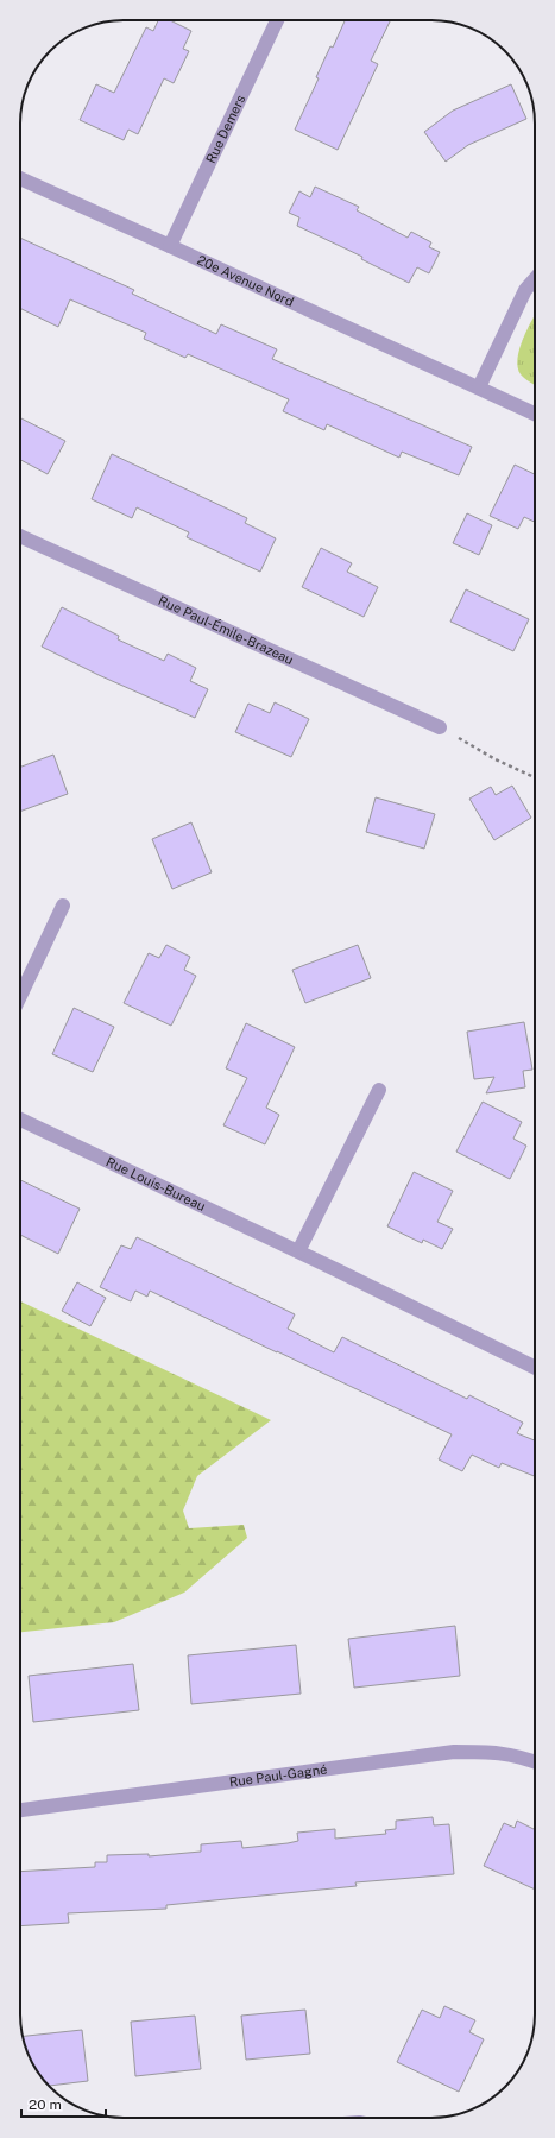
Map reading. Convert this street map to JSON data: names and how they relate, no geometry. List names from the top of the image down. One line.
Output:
{"streets":{"street":["Rue Demers","20e Avenue Nord","Rue Paul-Émile-Brazeau","Rue Louis-Bureau","Rue Paul-Gagné"]},"crossings":[["Rue Demers","20e Avenue Nord"]],"scale_bar":"20 m"}
